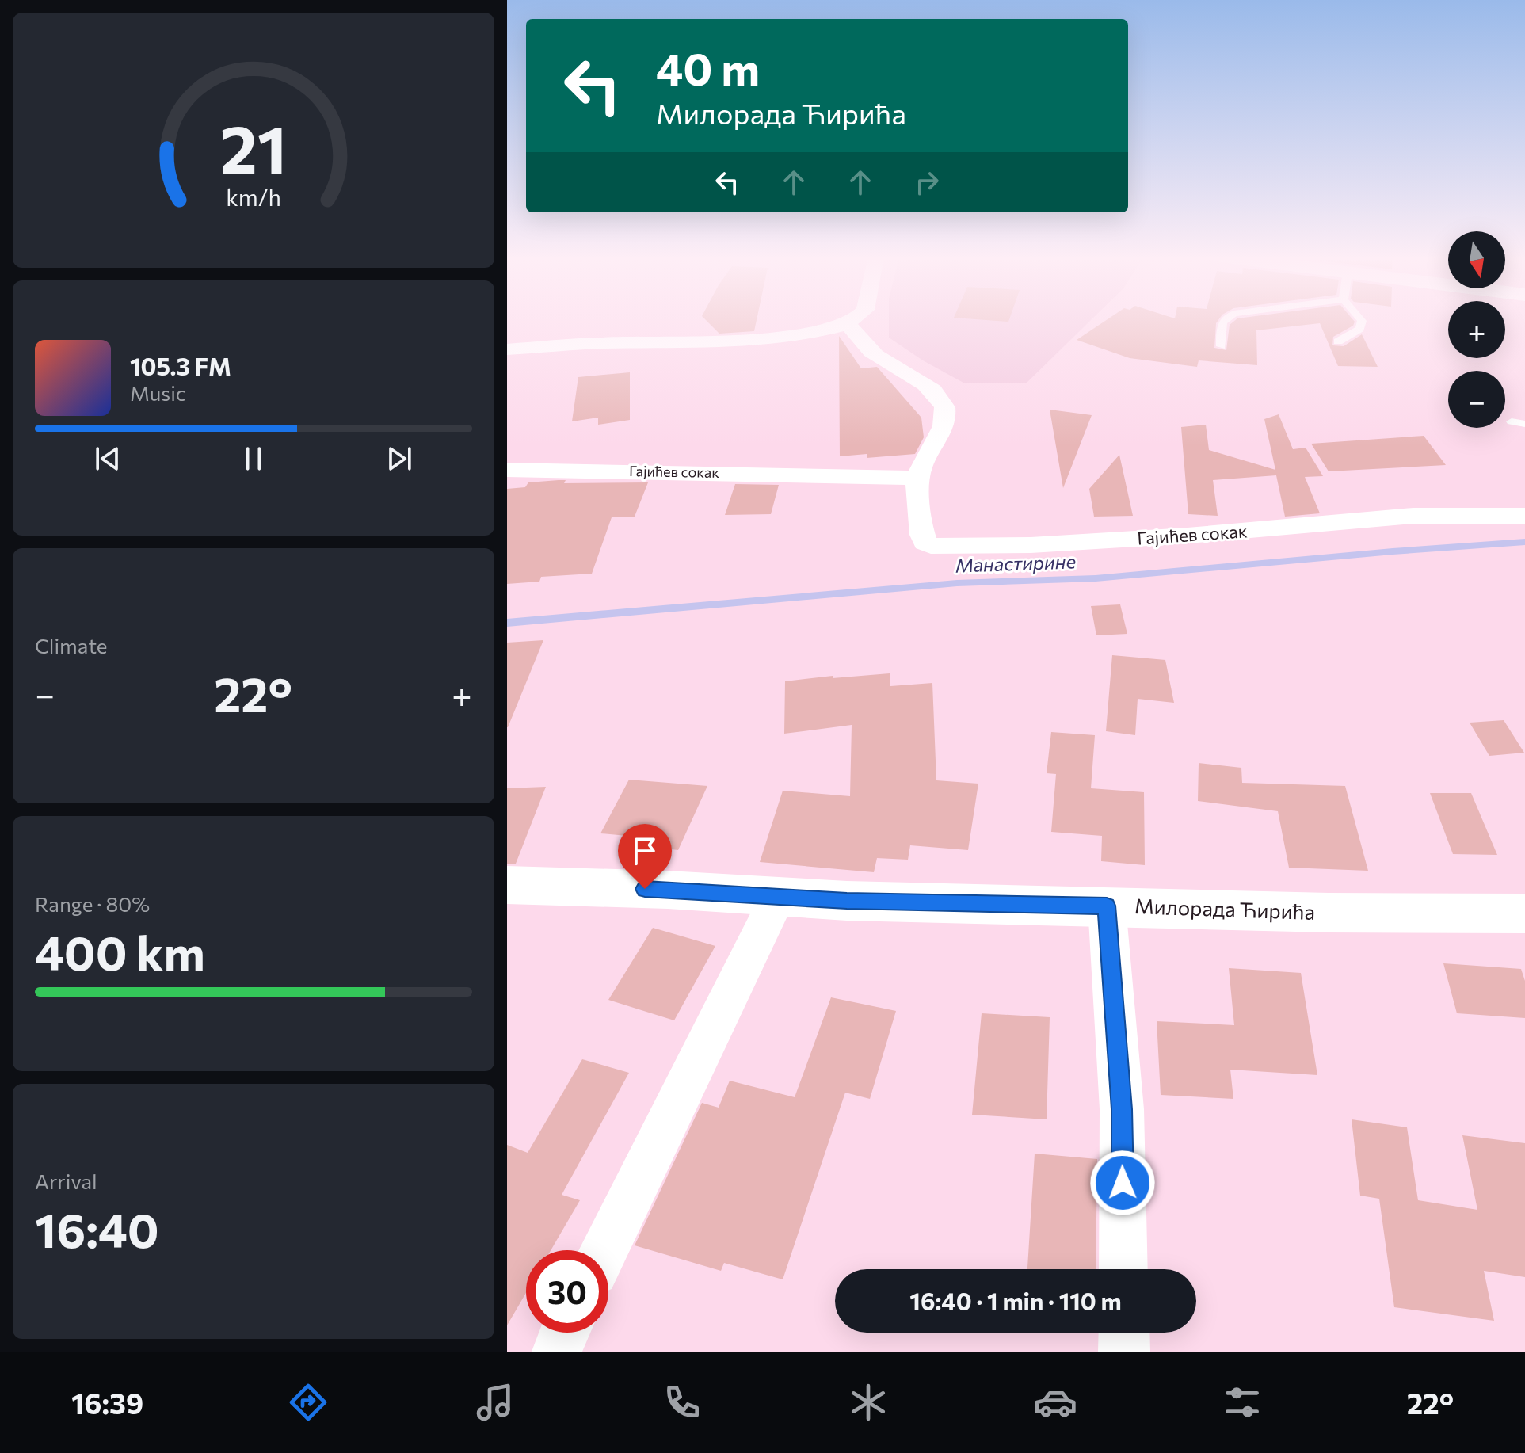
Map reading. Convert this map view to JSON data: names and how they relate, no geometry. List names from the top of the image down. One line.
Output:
{"streets":{"street":["Гајићев сокак","Милорада Ћирића"]},"water":["Манастирине"],"north":"bottom","page":{"turn":["40 m","Милорада Ћирића"],"map_buttons":["+","−"],"song":["105.3 FM","Music"],"tile":["Climate",["Range · 80%","400 km"],["Arrival","16:40"]],"heat":["−","22°","+"],"limit":"30","trip":"16:40 · 1 min · 110 m","tabs":["16:39","22°"],"gauge":["21","km/h"]}}
